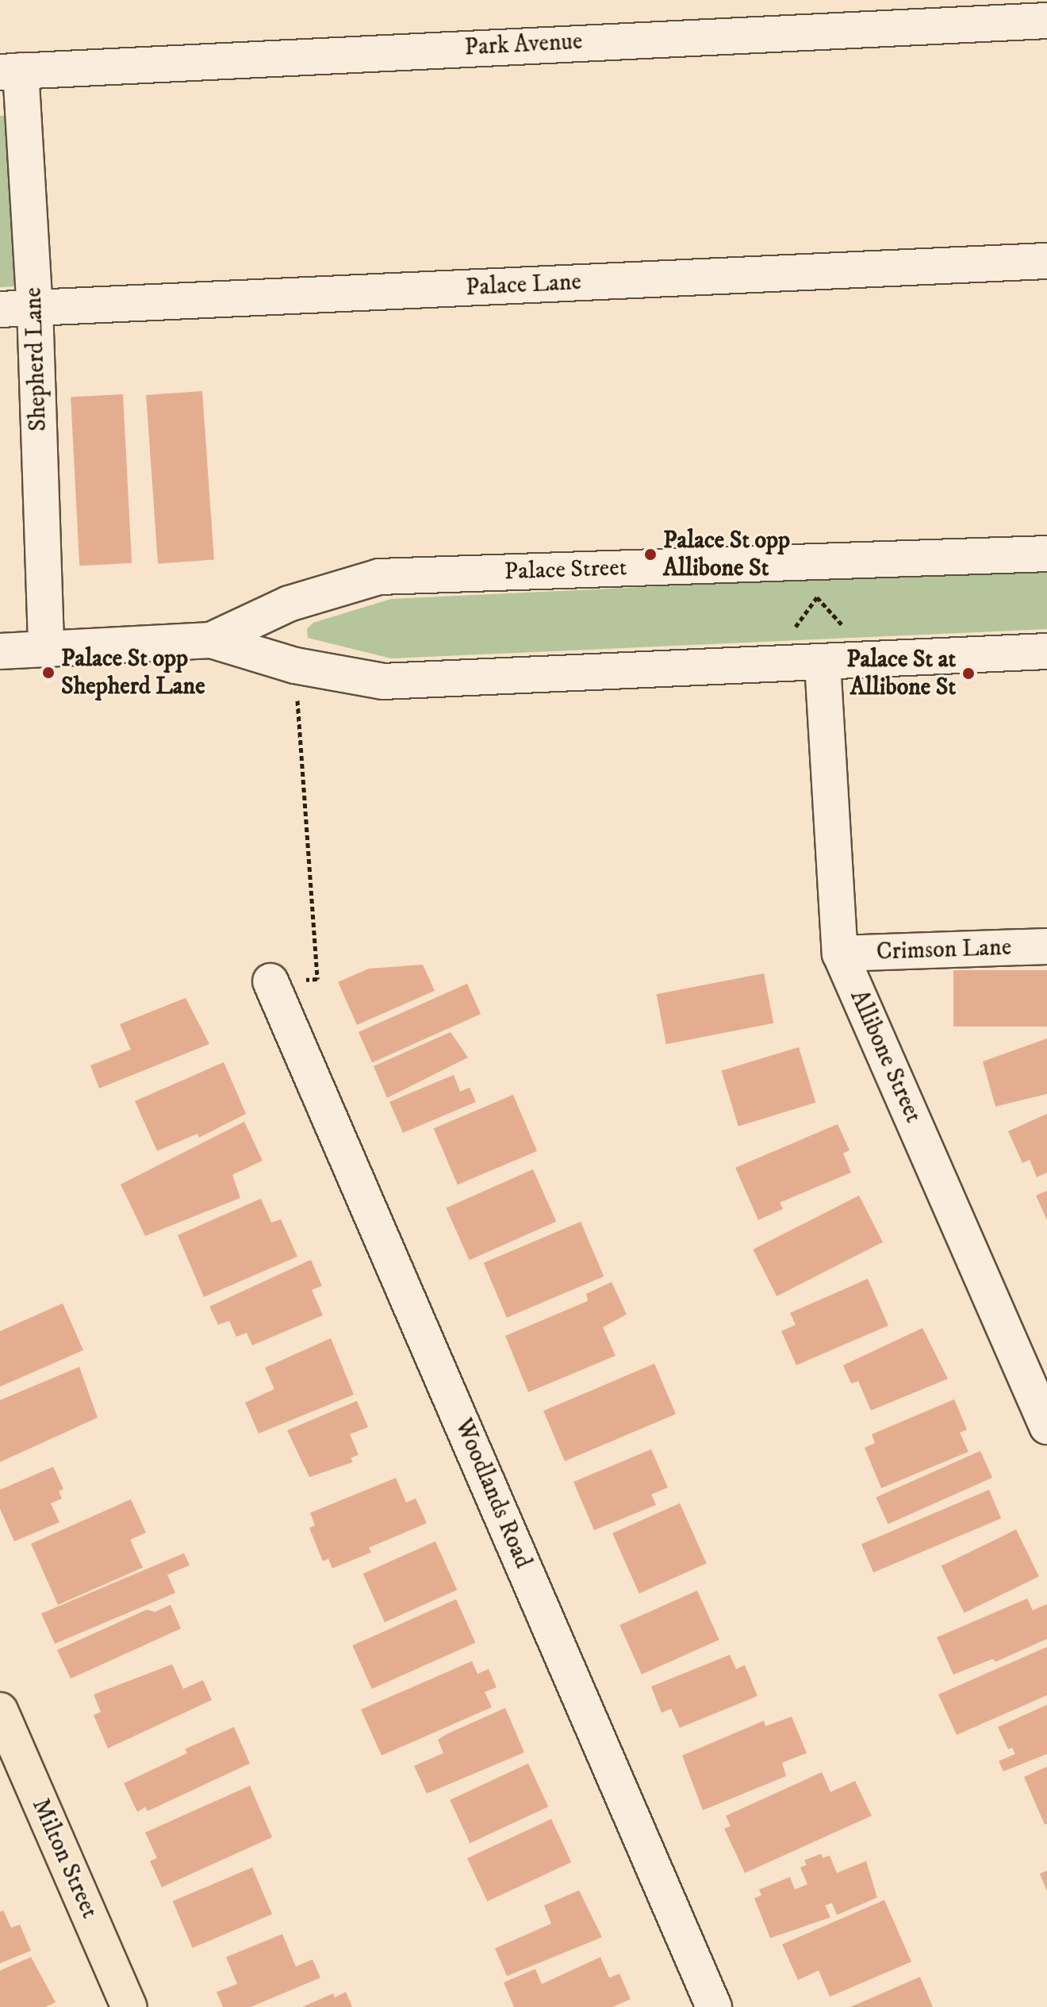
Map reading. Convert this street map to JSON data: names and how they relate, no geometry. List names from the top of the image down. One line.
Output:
{"streets":{"main road":["Milton Street"],"street":["Park Avenue","Palace Lane","Shepherd Lane","Palace Street","Crimson Lane","Allibone Street","Woodlands Road"]},"crossings":[["Park Avenue","Shepherd Lane"],["Palace Lane","Shepherd Lane"],["Shepherd Lane","Palace Street"],["Palace Street","Allibone Street"],["Crimson Lane","Allibone Street"]],"places":["Palace St opp Allibone St","Palace St opp Shepherd Lane","Palace St at Allibone St"]}
